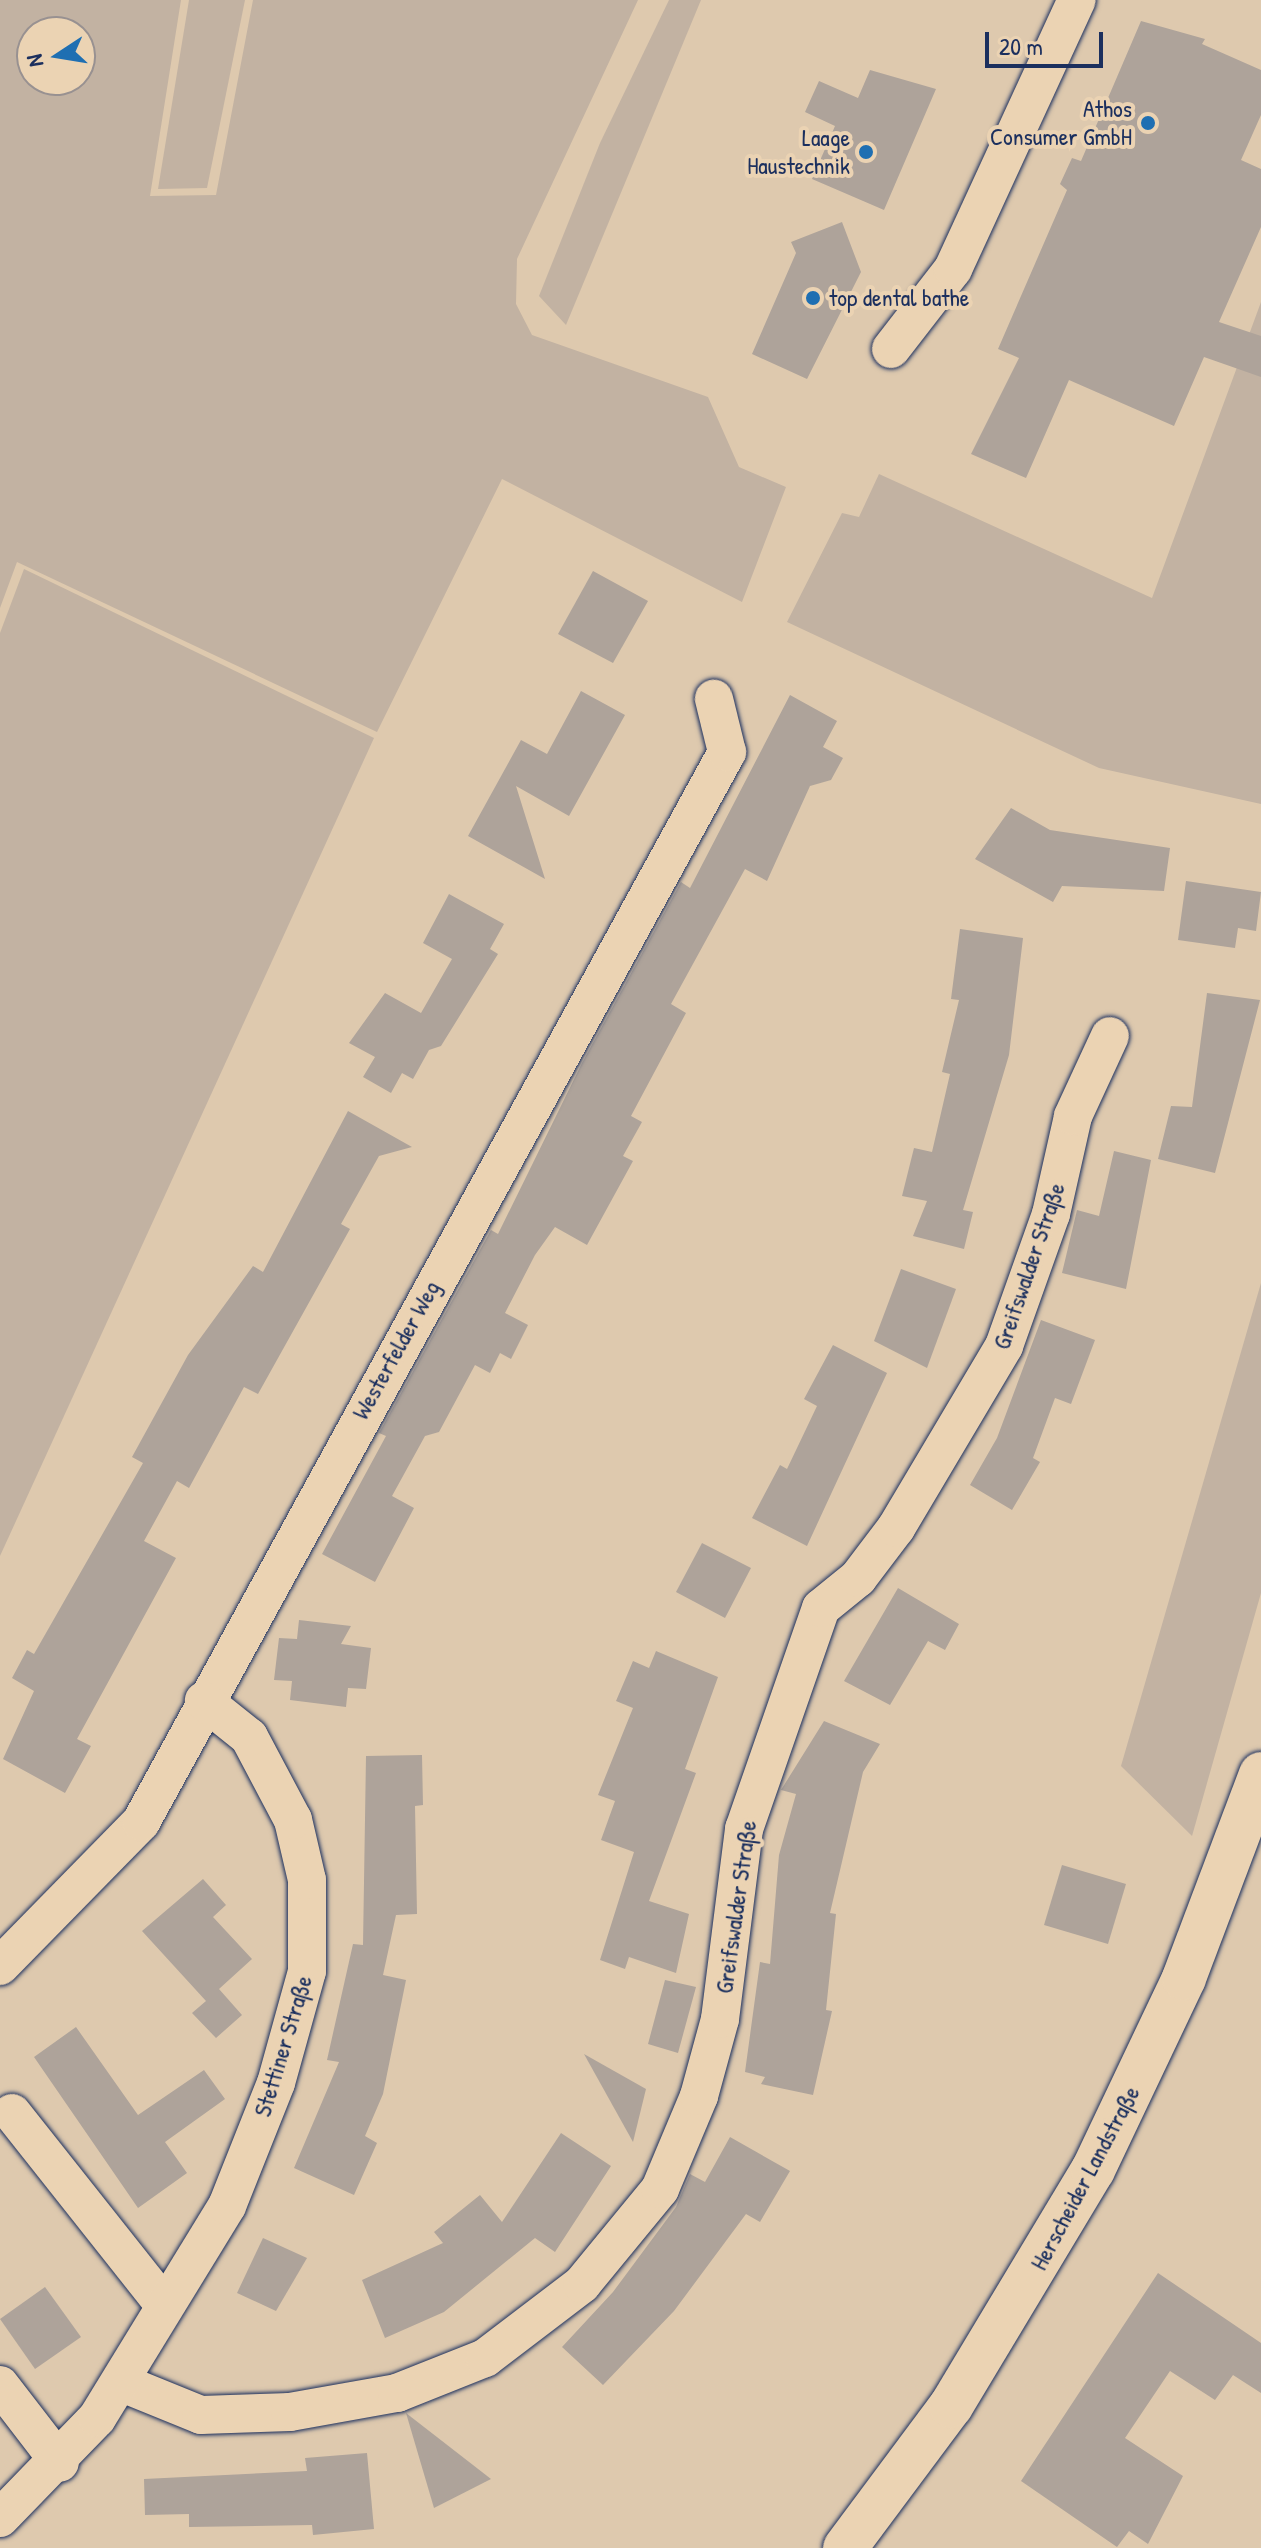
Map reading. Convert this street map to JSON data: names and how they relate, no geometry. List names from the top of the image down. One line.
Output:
{"streets":{"main road":["Herscheider Landstraße"],"street":["Greifswalder Straße","Westerfelder Weg","Stettiner Straße"]},"crossings":[["Greifswalder Straße","Stettiner Straße"],["Westerfelder Weg","Stettiner Straße"]],"places":["Athos Consumer GmbH","Laage Haustechnik","top dental bathe"],"scale_bar":"20 m","north":"left"}
